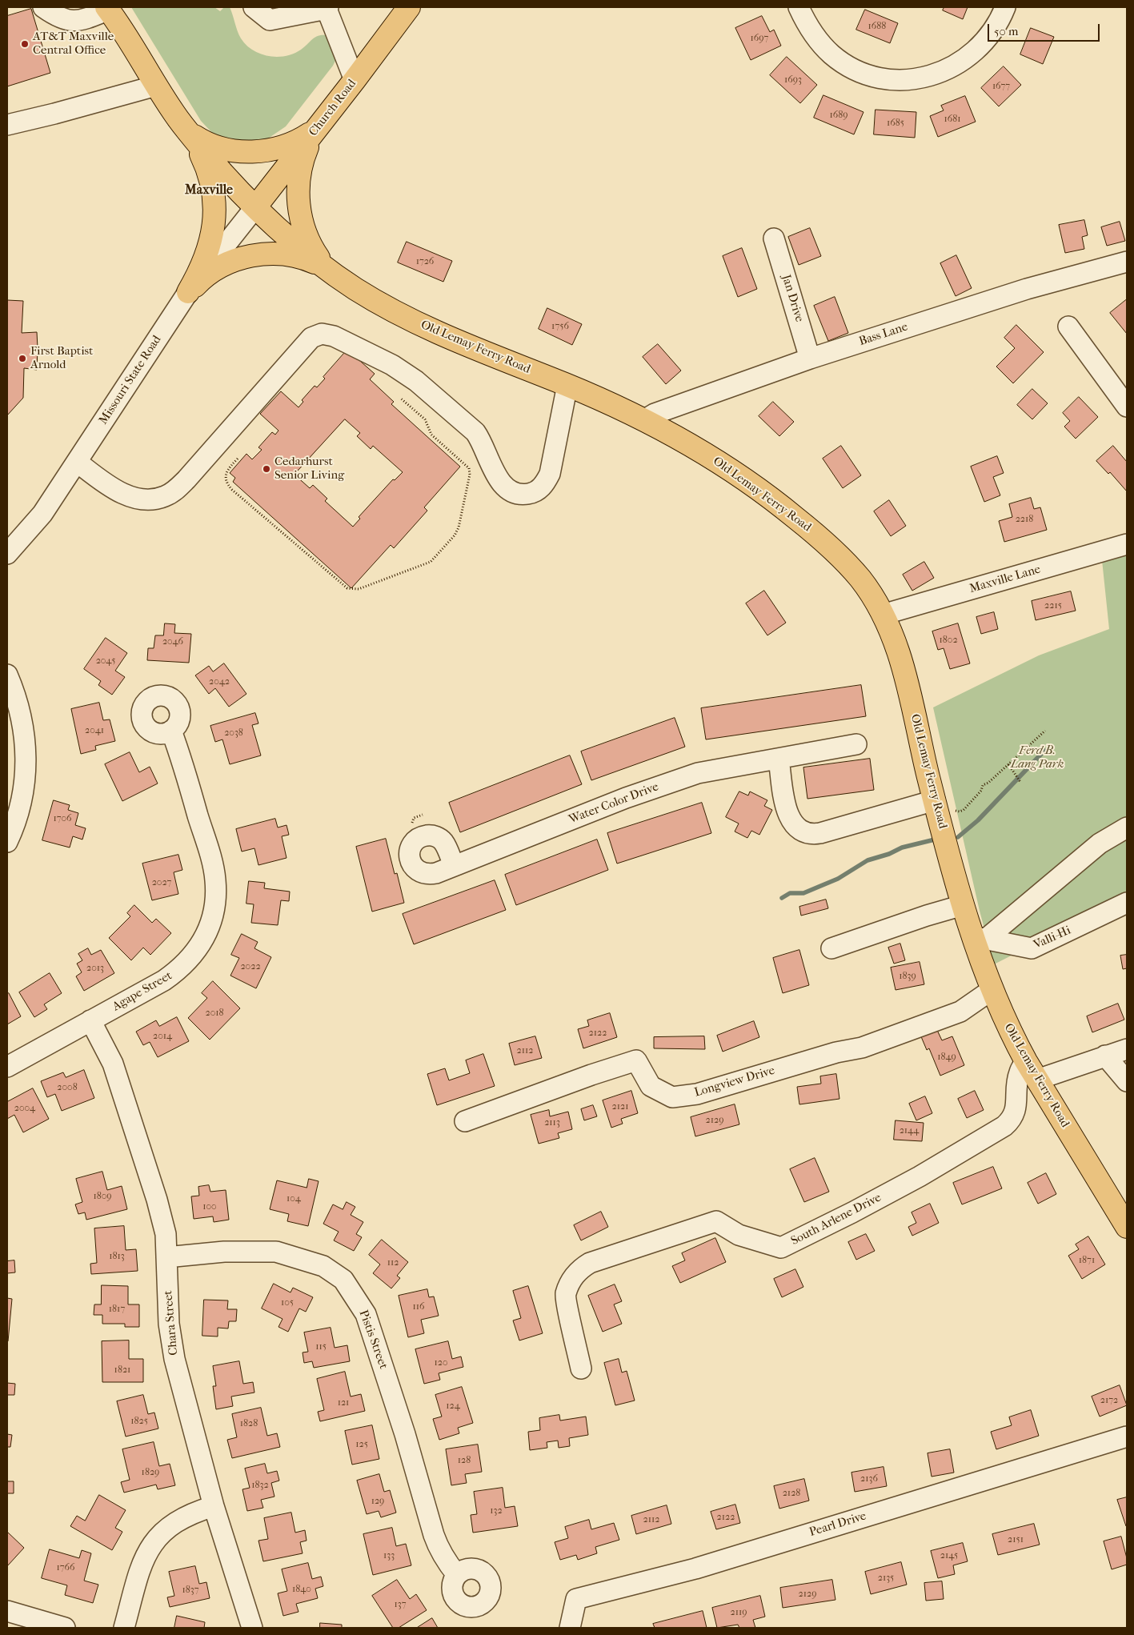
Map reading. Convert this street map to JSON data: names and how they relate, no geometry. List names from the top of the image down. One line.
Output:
{"streets":{"main road":["Church Road","Old Lemay Ferry Road"],"street":["Jan Drive","Bass Lane","Missouri State Road","Maxville Lane","Water Color Drive","Valli-Hi","Agape Street","Longview Drive","South Arlene Drive","Chara Street","Pistis Street","Pearl Drive"]},"crossings":[["Church Road","Old Lemay Ferry Road"],["Church Road","Missouri State Road"],["Jan Drive","Bass Lane"],["Bass Lane","Old Lemay Ferry Road"],["Old Lemay Ferry Road","Missouri State Road"],["Old Lemay Ferry Road","Maxville Lane"],["Old Lemay Ferry Road","Valli-Hi"],["Old Lemay Ferry Road","Longview Drive"],["Old Lemay Ferry Road","South Arlene Drive"],["Agape Street","Chara Street"],["Chara Street","Pistis Street"]],"districts":["Maxville"],"parks":["Ferd B. Lang Park"],"places":["AT&T Maxville Central Office","First Baptist Arnold","Cedarhurst Senior Living"],"house_numbers":["1688","1697","1693","1677","1689","1681","1685","1726","1756","2218","2215","1802","2046","2045","2042","2041","2038","1706","2027","2022","2013","1839","2018","2122","2014","2112","1849","2008","2121","2004","2129","2113","2144","1809","104","100","1813","1871","112","105","116","1817","115","120","1821","2172","121","124","1825","1828","125","128","1829","2136","1832","2128","129","132","2122","2112","2151","133","2145","1766","2135","1840","1837","2129","137","2119"],"scale_bar":"50 m"}
